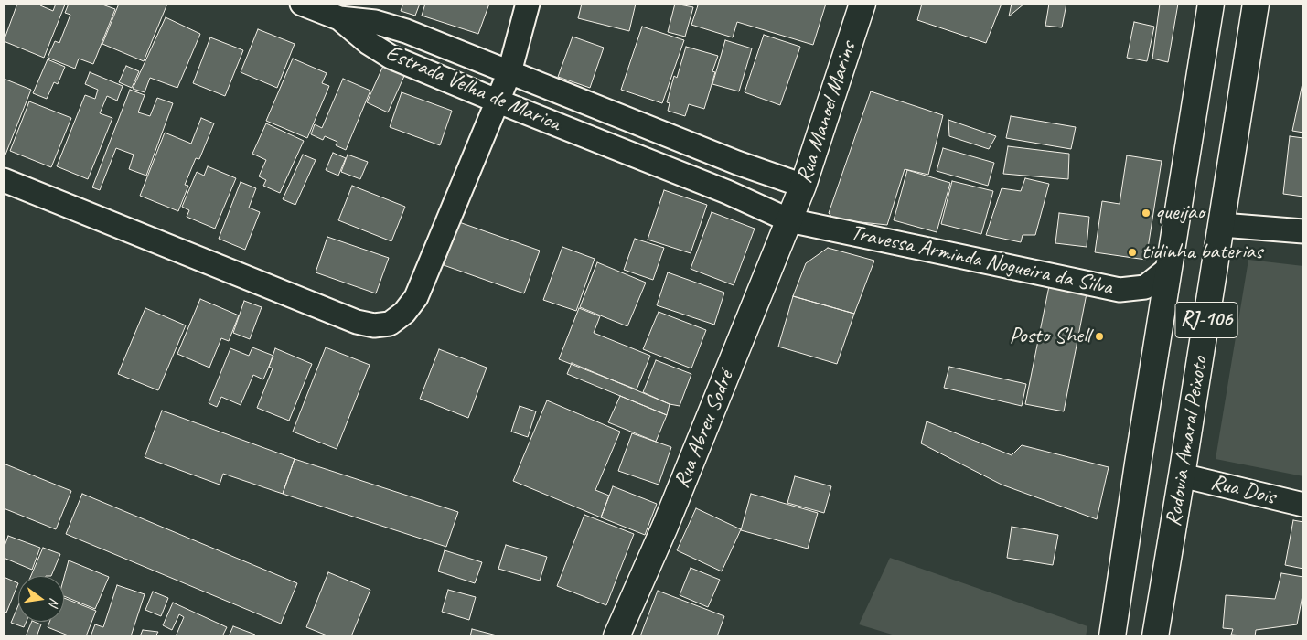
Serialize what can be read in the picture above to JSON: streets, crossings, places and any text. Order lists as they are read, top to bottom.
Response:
{
  "streets": {
    "main road": [
      "Rua Manoel Marins",
      "RJ-106",
      "Rua Abreu Sodré",
      "Rodovia Amaral Peixoto"
    ],
    "street": ["Estrada Velha de Marica", "Travessa Arminda Nogueira da Silva", "Rua Dois"]
  },
  "crossings": [
    ["Estrada Velha de Marica", "Rua Manoel Marins"],
    ["Estrada Velha de Marica", "Travessa Arminda Nogueira da Silva"],
    ["Estrada Velha de Marica", "Rua Abreu Sodré"],
    ["Rua Manoel Marins", "Travessa Arminda Nogueira da Silva"],
    ["Rua Manoel Marins", "Rua Abreu Sodré"],
    ["Travessa Arminda Nogueira da Silva", "Rua Abreu Sodré"],
    ["Travessa Arminda Nogueira da Silva", "Rodovia Amaral Peixoto"],
    ["Rodovia Amaral Peixoto", "Rua Dois"]
  ],
  "places": ["queijao", "tidinha baterias", "Posto Shell"],
  "north": "right"
}
